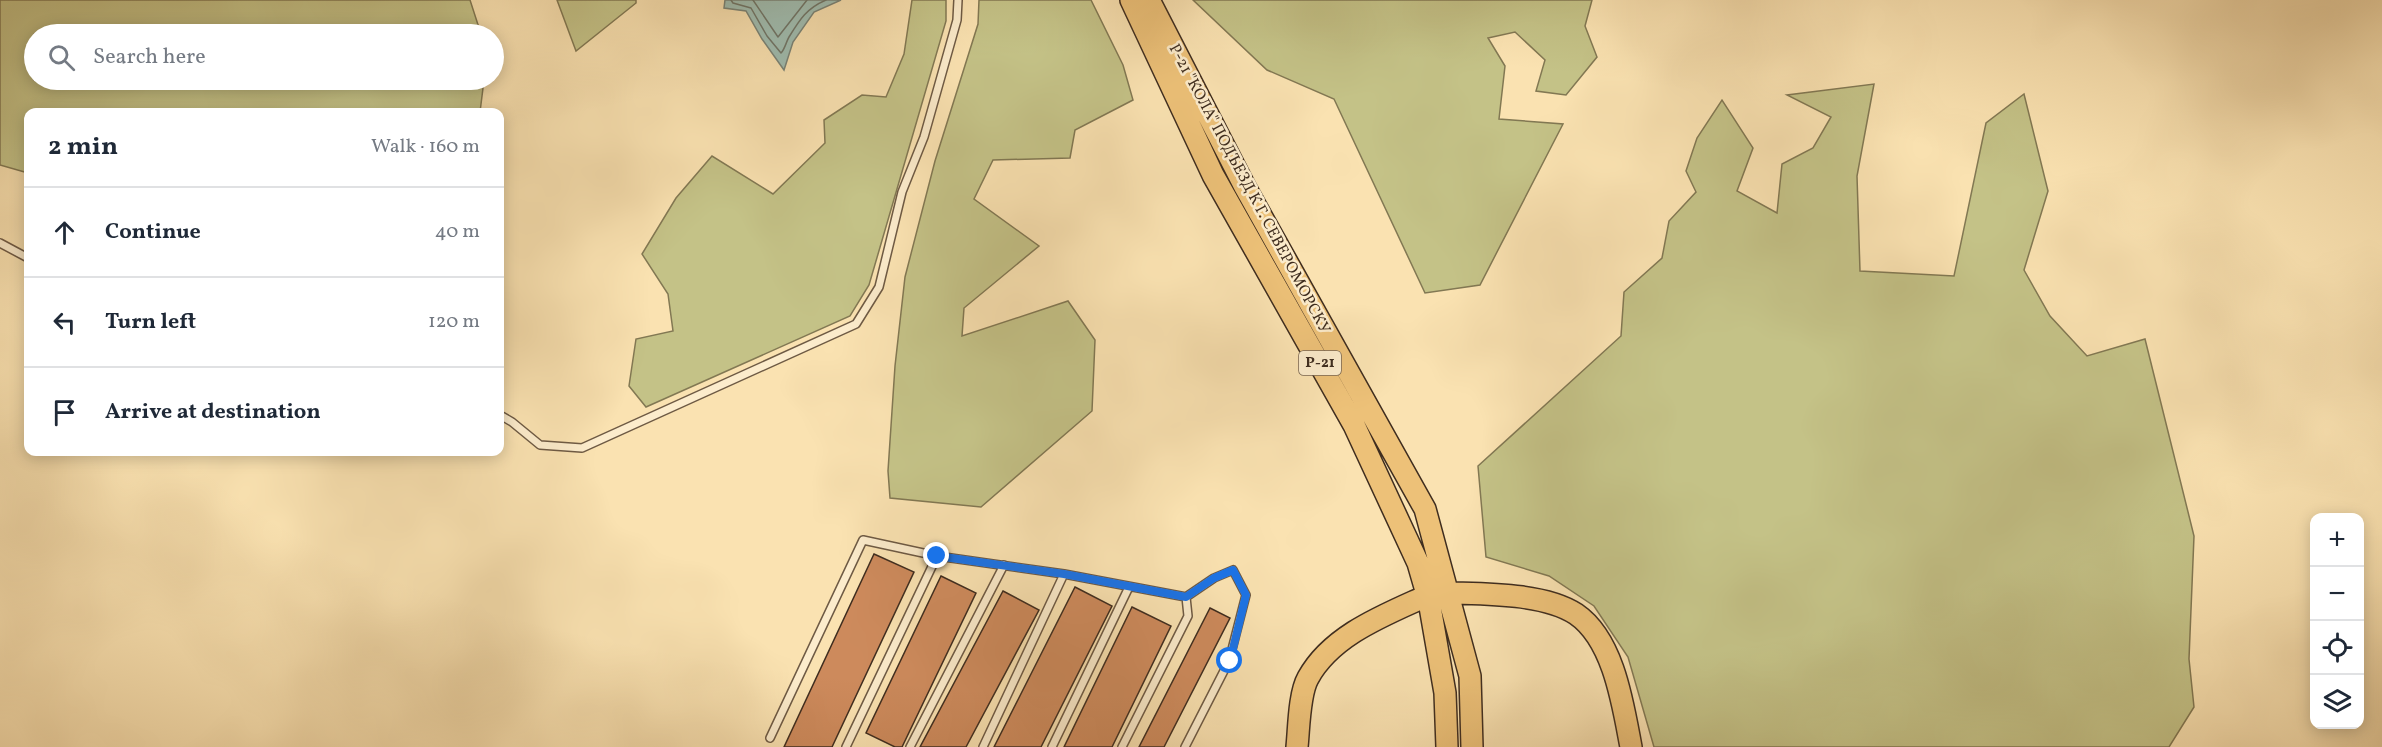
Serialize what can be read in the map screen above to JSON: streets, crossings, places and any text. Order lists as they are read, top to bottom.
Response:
{
  "streets": {
    "main road": ["Р-21 \"КОЛА\" ПОДЪЕЗД К Г. СЕВЕРОМОРСКУ", "Р-21"]
  },
  "page": {
    "search": "Search here",
    "heading": ["2 min", "Walk · 160 m"],
    "list": [
      ["Continue", "40 m"],
      ["Turn left", "120 m"],
      "Arrive at destination"
    ],
    "map_buttons": ["+", "−"]
  }
}
